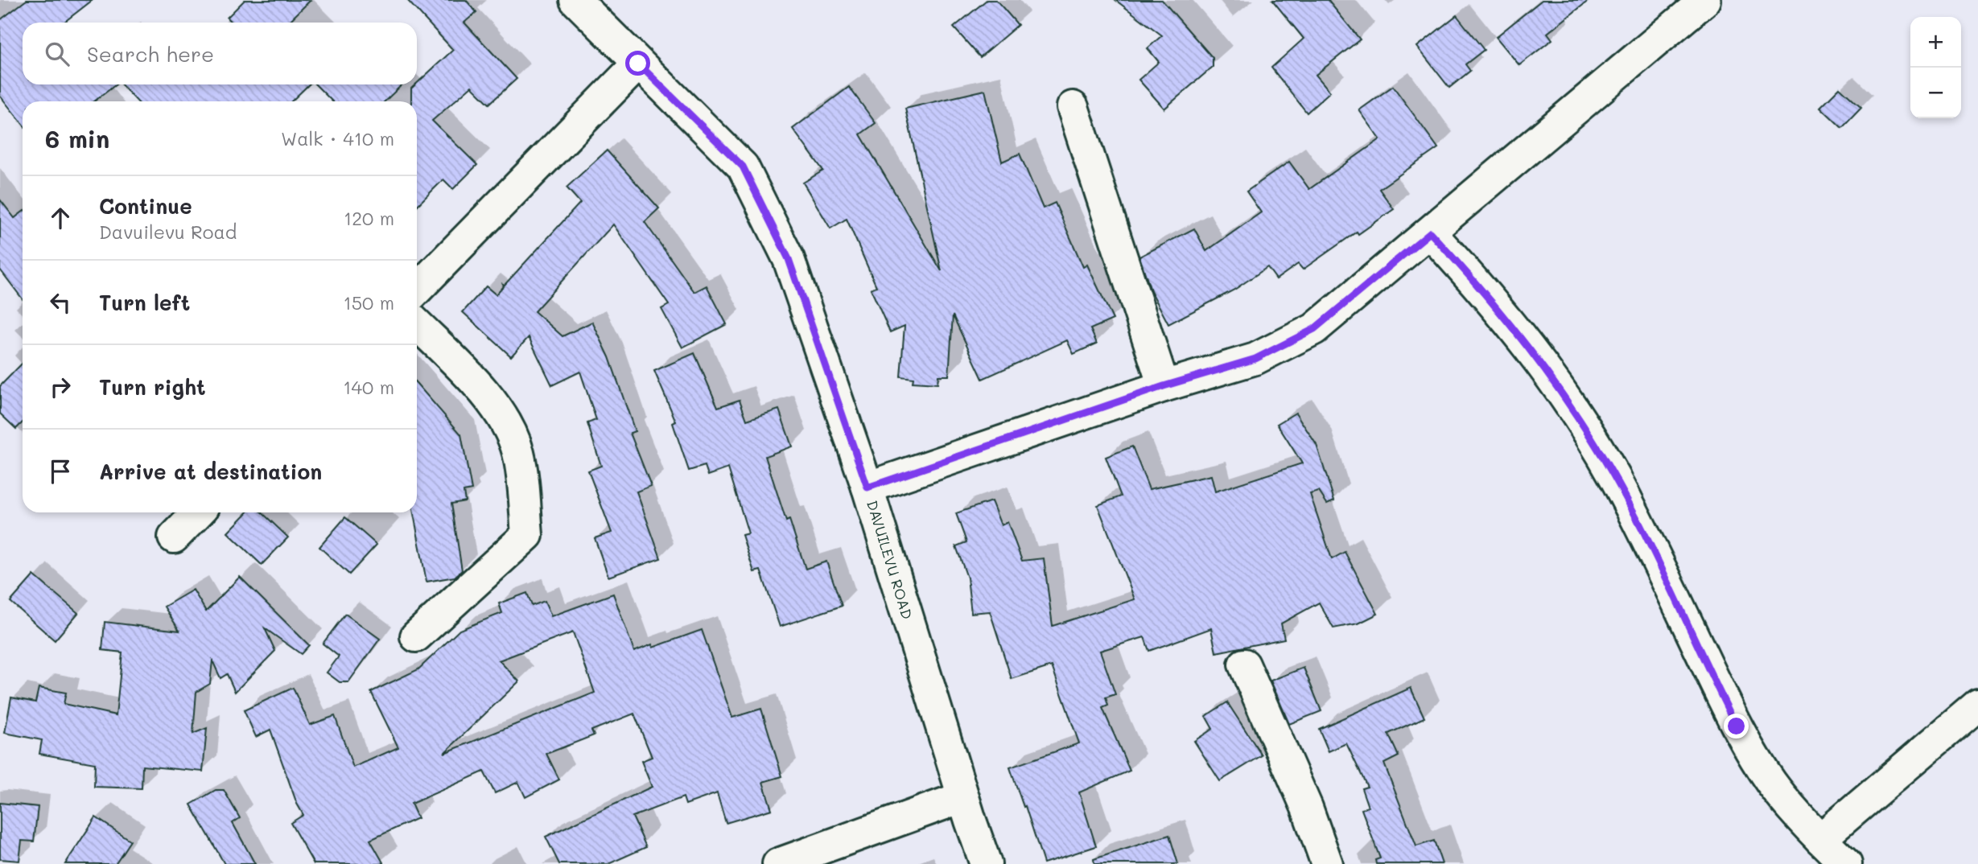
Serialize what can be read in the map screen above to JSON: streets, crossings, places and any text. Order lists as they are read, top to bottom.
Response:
{
  "streets": {
    "street": ["DAVUILEVU ROAD"]
  },
  "page": {
    "map_buttons": ["+", "−"],
    "search": "Search here",
    "heading": ["6 min", "Walk · 410 m"],
    "list": [
      ["Continue", "Davuilevu Road", "120 m"],
      ["Turn left", "150 m"],
      ["Turn right", "140 m"],
      "Arrive at destination"
    ]
  }
}
